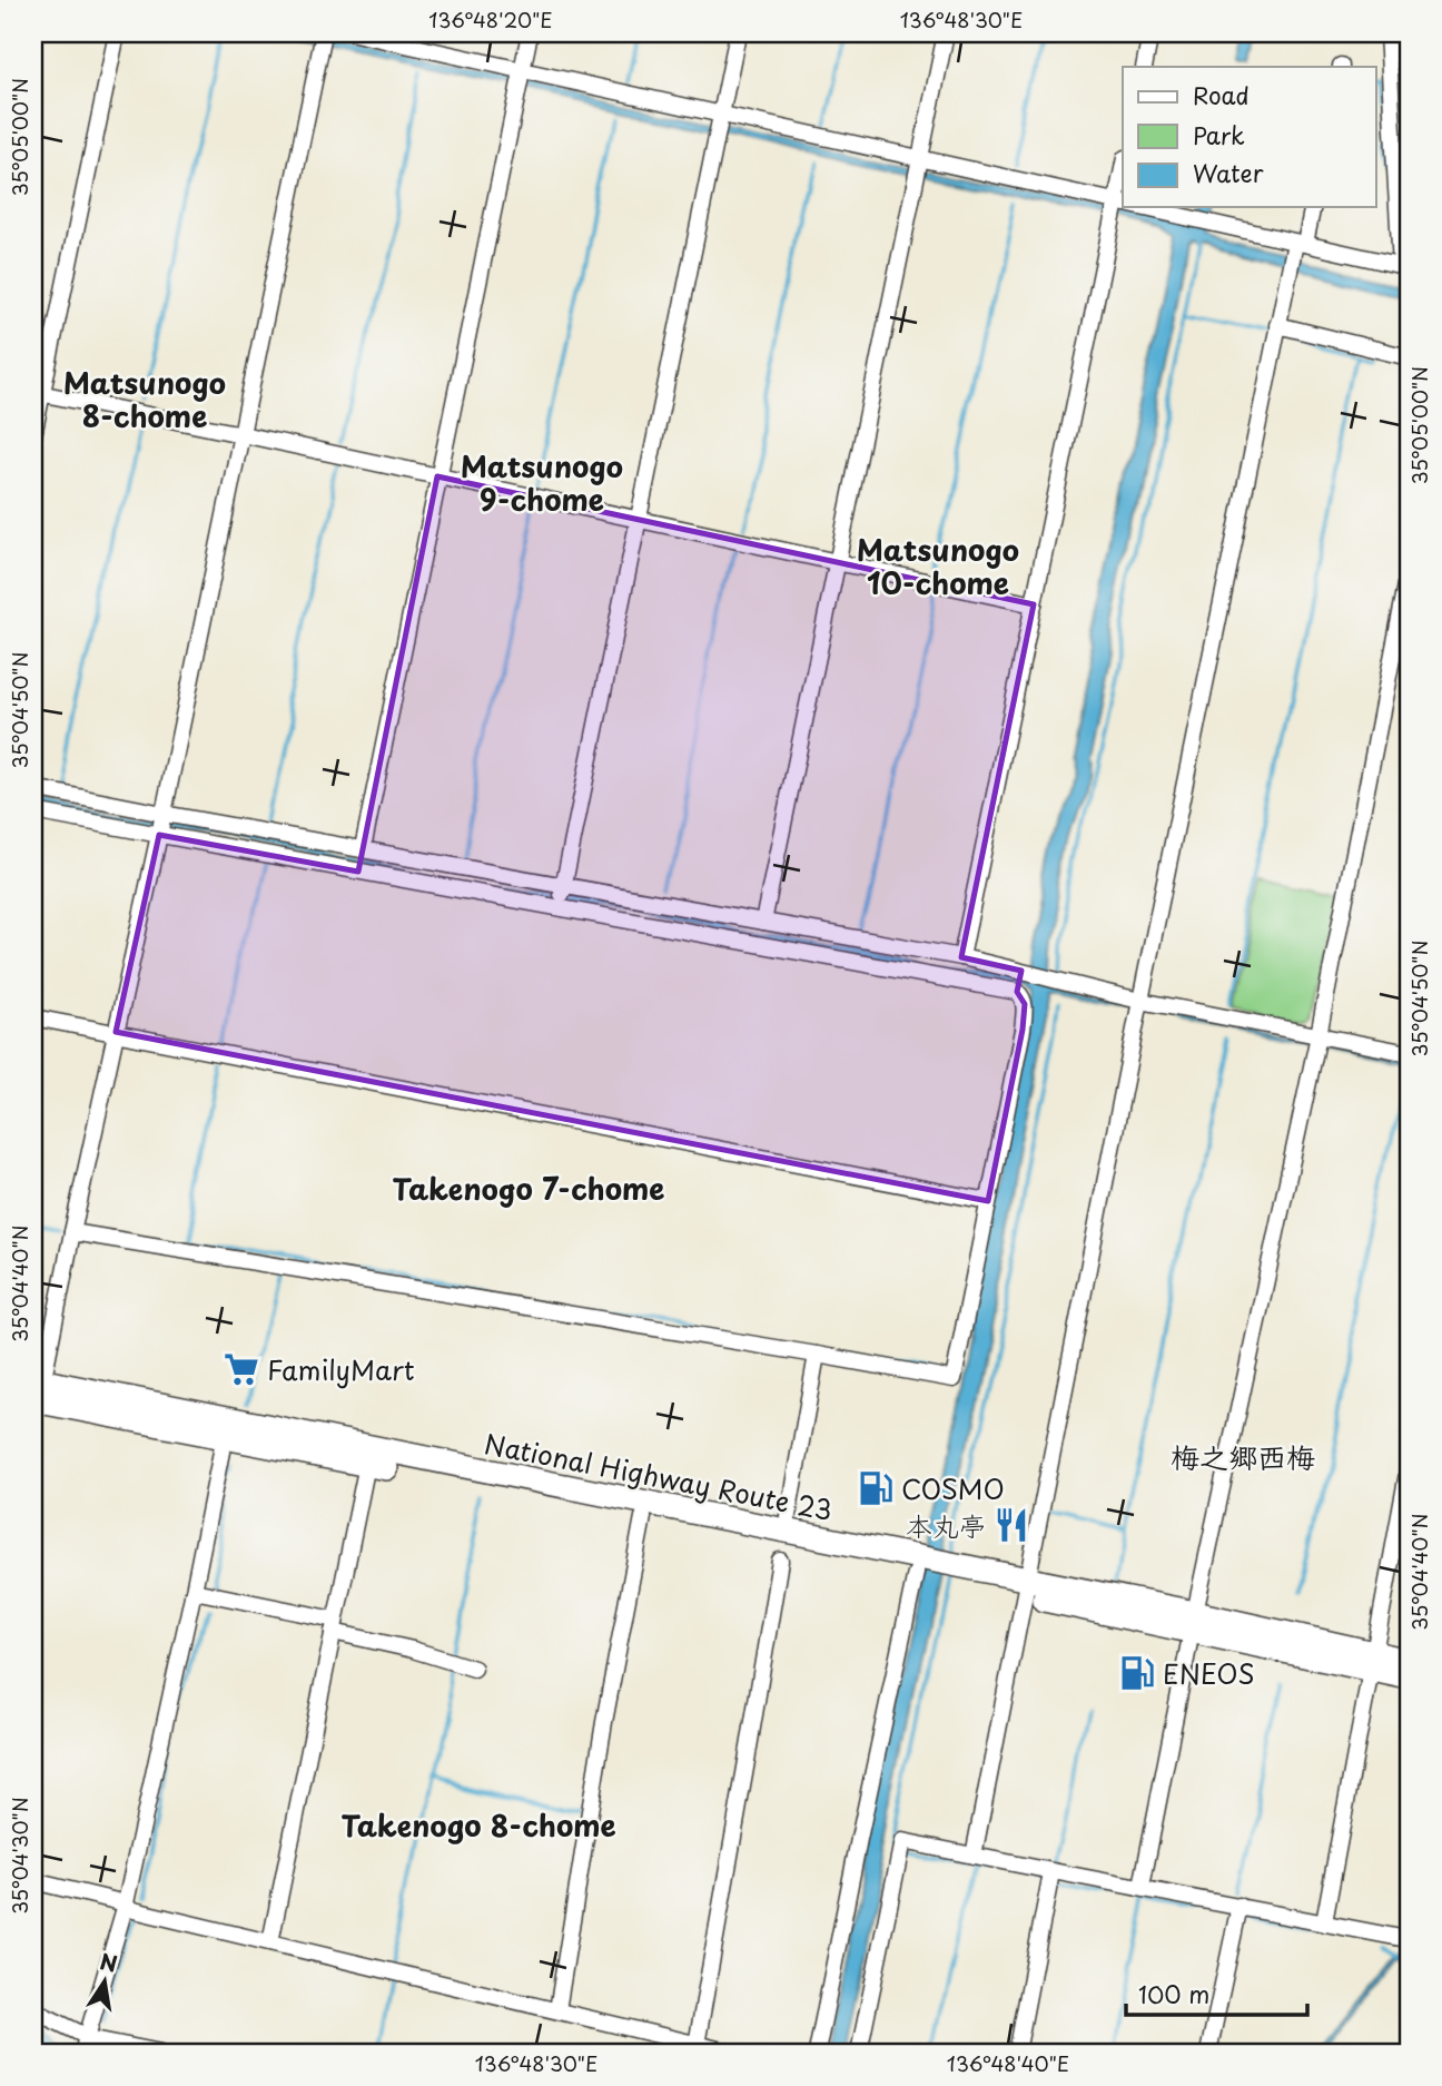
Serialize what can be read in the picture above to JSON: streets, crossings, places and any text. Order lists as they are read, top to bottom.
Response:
{
  "streets": {
    "highway": ["National Highway Route 23"]
  },
  "districts": [
    "Matsunogo 8-chome",
    "Matsunogo 9-chome",
    "Matsunogo 10-chome",
    "Takenogo 7-chome",
    "梅之郷西梅",
    "Takenogo 8-chome"
  ],
  "places": {
    "supermarket": ["FamilyMart"],
    "fuel station": ["COSMO", "ENEOS"],
    "restaurant": ["本丸亭"]
  },
  "legend": ["Road", "Park", "Water"],
  "scale_bar": "100 m",
  "north": "top",
  "coordinates": [
    "136°48'20\"E",
    "136°48'30\"E",
    "35°05'00\"N",
    "35°04'50\"N",
    "35°04'40\"N",
    "35°04'30\"N",
    "136°48'40\"E"
  ]
}
